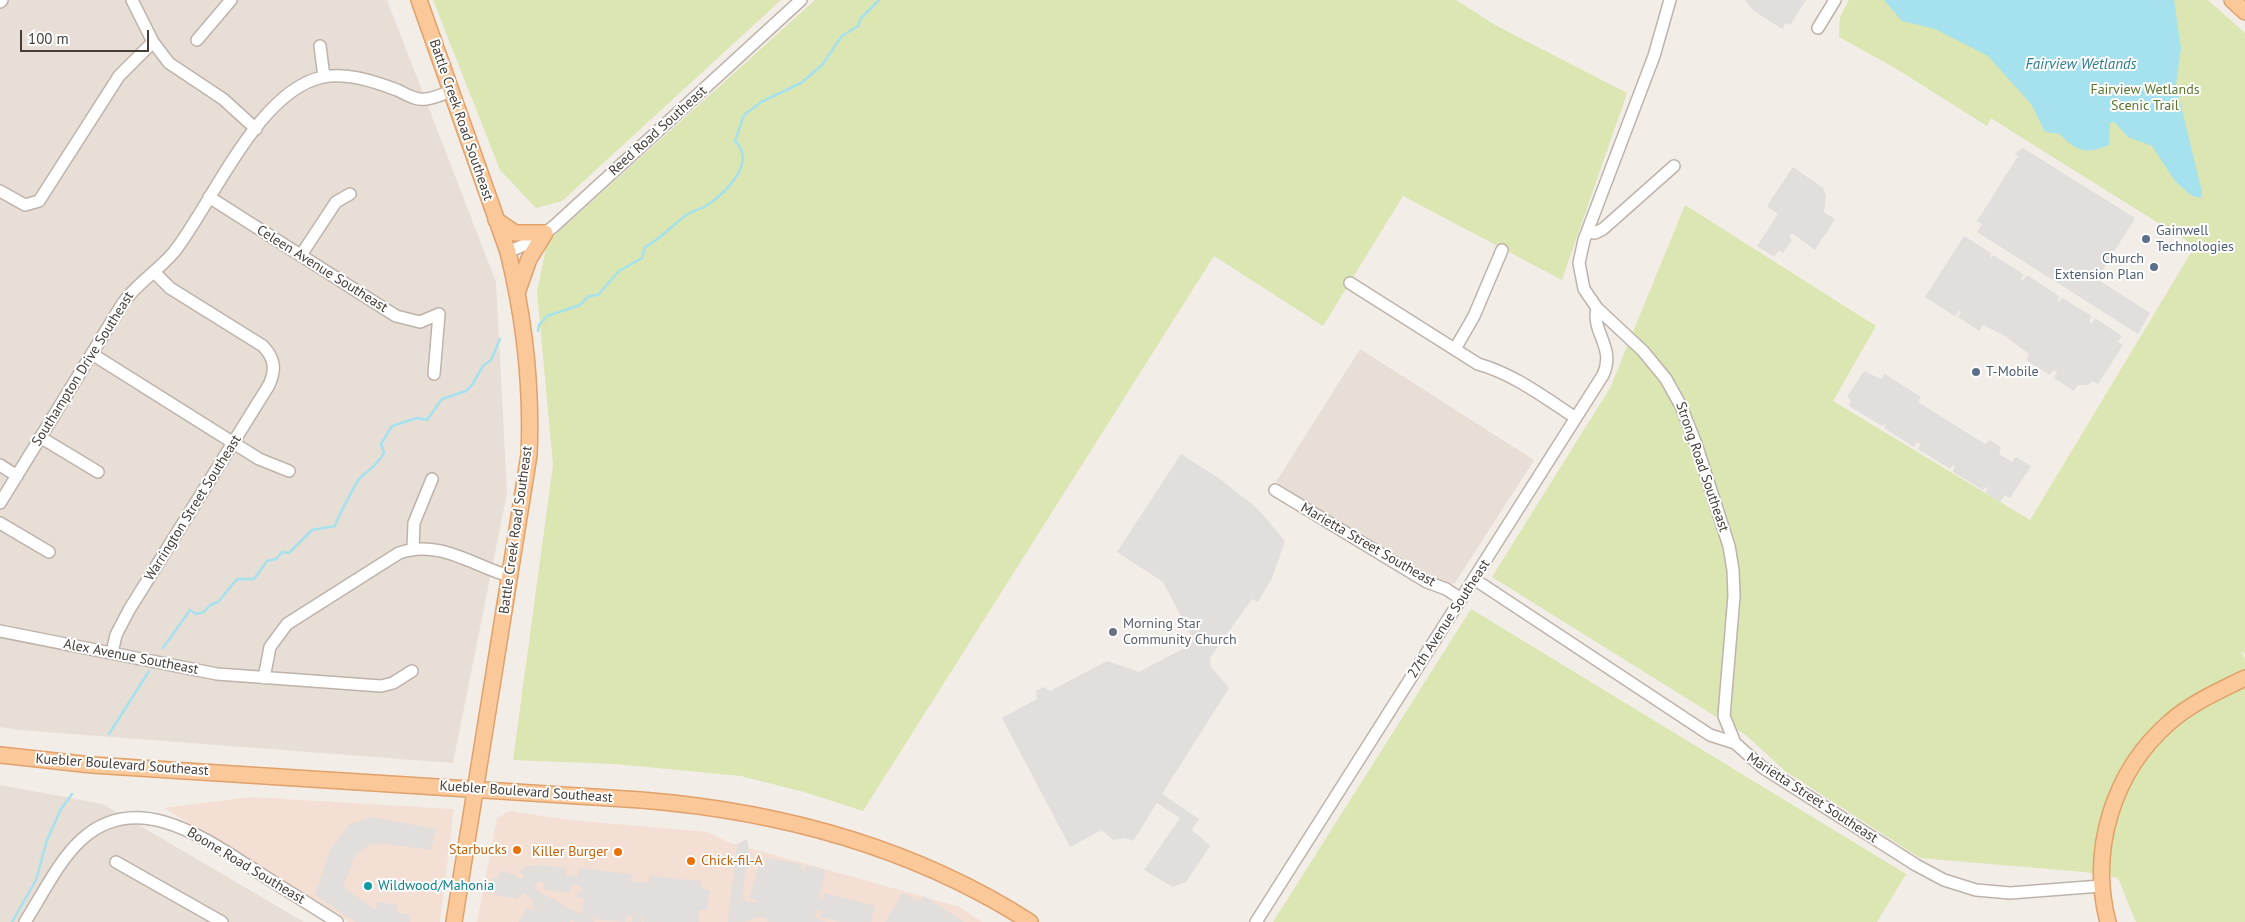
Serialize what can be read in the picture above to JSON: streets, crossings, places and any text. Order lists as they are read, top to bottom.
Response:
{
  "streets": {
    "main road": ["Battle Creek Road Southeast", "Kuebler Boulevard Southeast"],
    "street": [
      "Reed Road Southeast",
      "Celeen Avenue Southeast",
      "Southampton Drive Southeast",
      "Strong Road Southeast",
      "Warrington Street Southeast",
      "Marietta Street Southeast",
      "27th Avenue Southeast",
      "Alex Avenue Southeast",
      "Boone Road Southeast"
    ]
  },
  "crossings": [
    ["Battle Creek Road Southeast", "Reed Road Southeast"],
    ["Battle Creek Road Southeast", "Southampton Drive Southeast"],
    ["Battle Creek Road Southeast", "Kuebler Boulevard Southeast"],
    ["Celeen Avenue Southeast", "Southampton Drive Southeast"],
    ["Southampton Drive Southeast", "Warrington Street Southeast"],
    ["Strong Road Southeast", "Marietta Street Southeast"],
    ["Strong Road Southeast", "27th Avenue Southeast"],
    ["Warrington Street Southeast", "Alex Avenue Southeast"],
    ["Marietta Street Southeast", "27th Avenue Southeast"]
  ],
  "water": ["Fairview Wetlands"],
  "parks": ["Fairview Wetlands Scenic Trail"],
  "places": [
    "Gainwell Technologies",
    "Church Extension Plan",
    "T-Mobile",
    "Morning Star Community Church",
    "Starbucks",
    "Killer Burger",
    "Chick-fil-A",
    "Wildwood/Mahonia"
  ],
  "scale_bar": "100 m"
}
